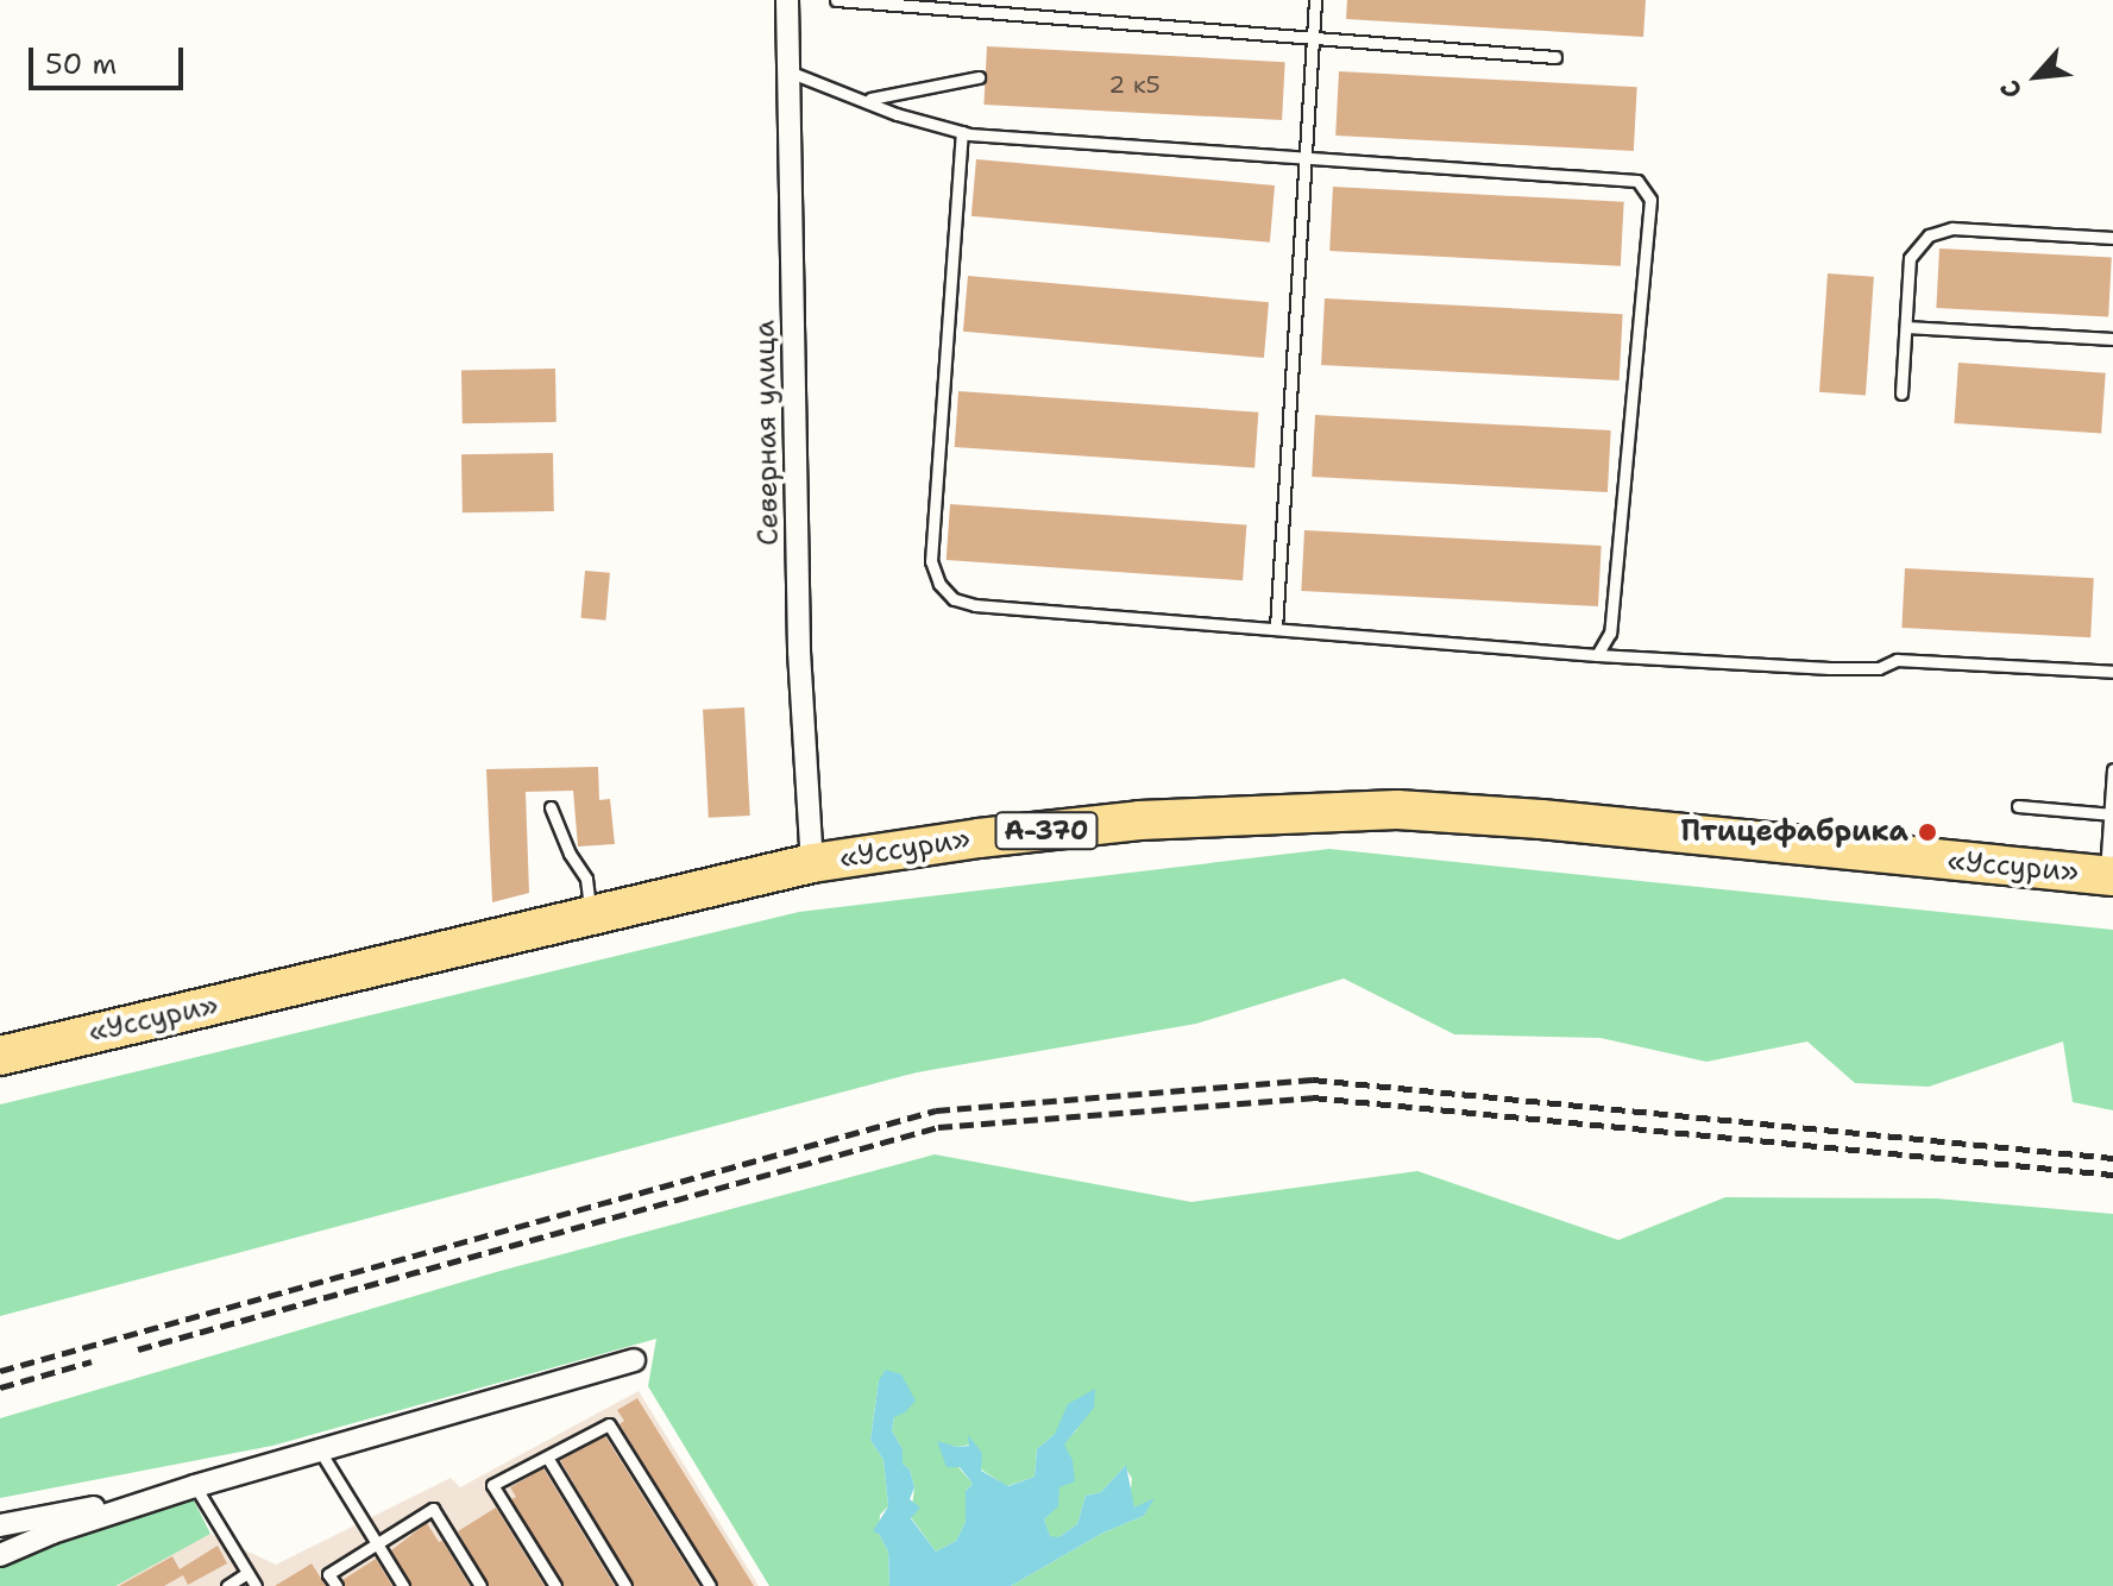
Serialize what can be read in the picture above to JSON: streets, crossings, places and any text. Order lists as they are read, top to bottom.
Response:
{
  "streets": {
    "highway": ["А-370", "«Уссури»"],
    "street": ["Северная улица"]
  },
  "crossings": [
    ["Северная улица", "«Уссури»"]
  ],
  "places": ["Птицефабрика"],
  "house_numbers": ["2 к5"],
  "scale_bar": "50 m",
  "north": "bottom left"
}
